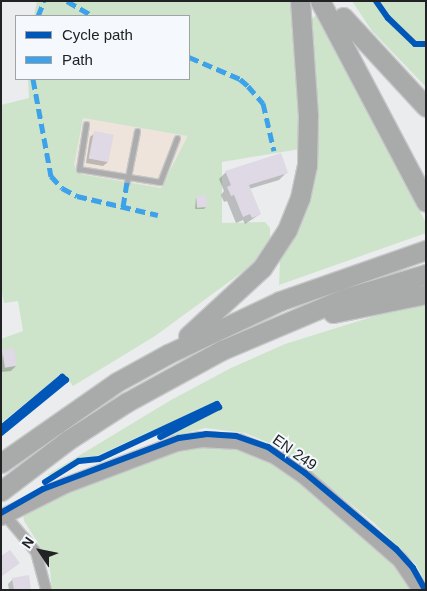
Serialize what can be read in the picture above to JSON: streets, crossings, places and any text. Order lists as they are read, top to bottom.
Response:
{
  "streets": {
    "street": ["EN 249"],
    "cycle path": ["EN 249"]
  },
  "legend": ["Cycle path", "Path"],
  "north": "top left"
}
